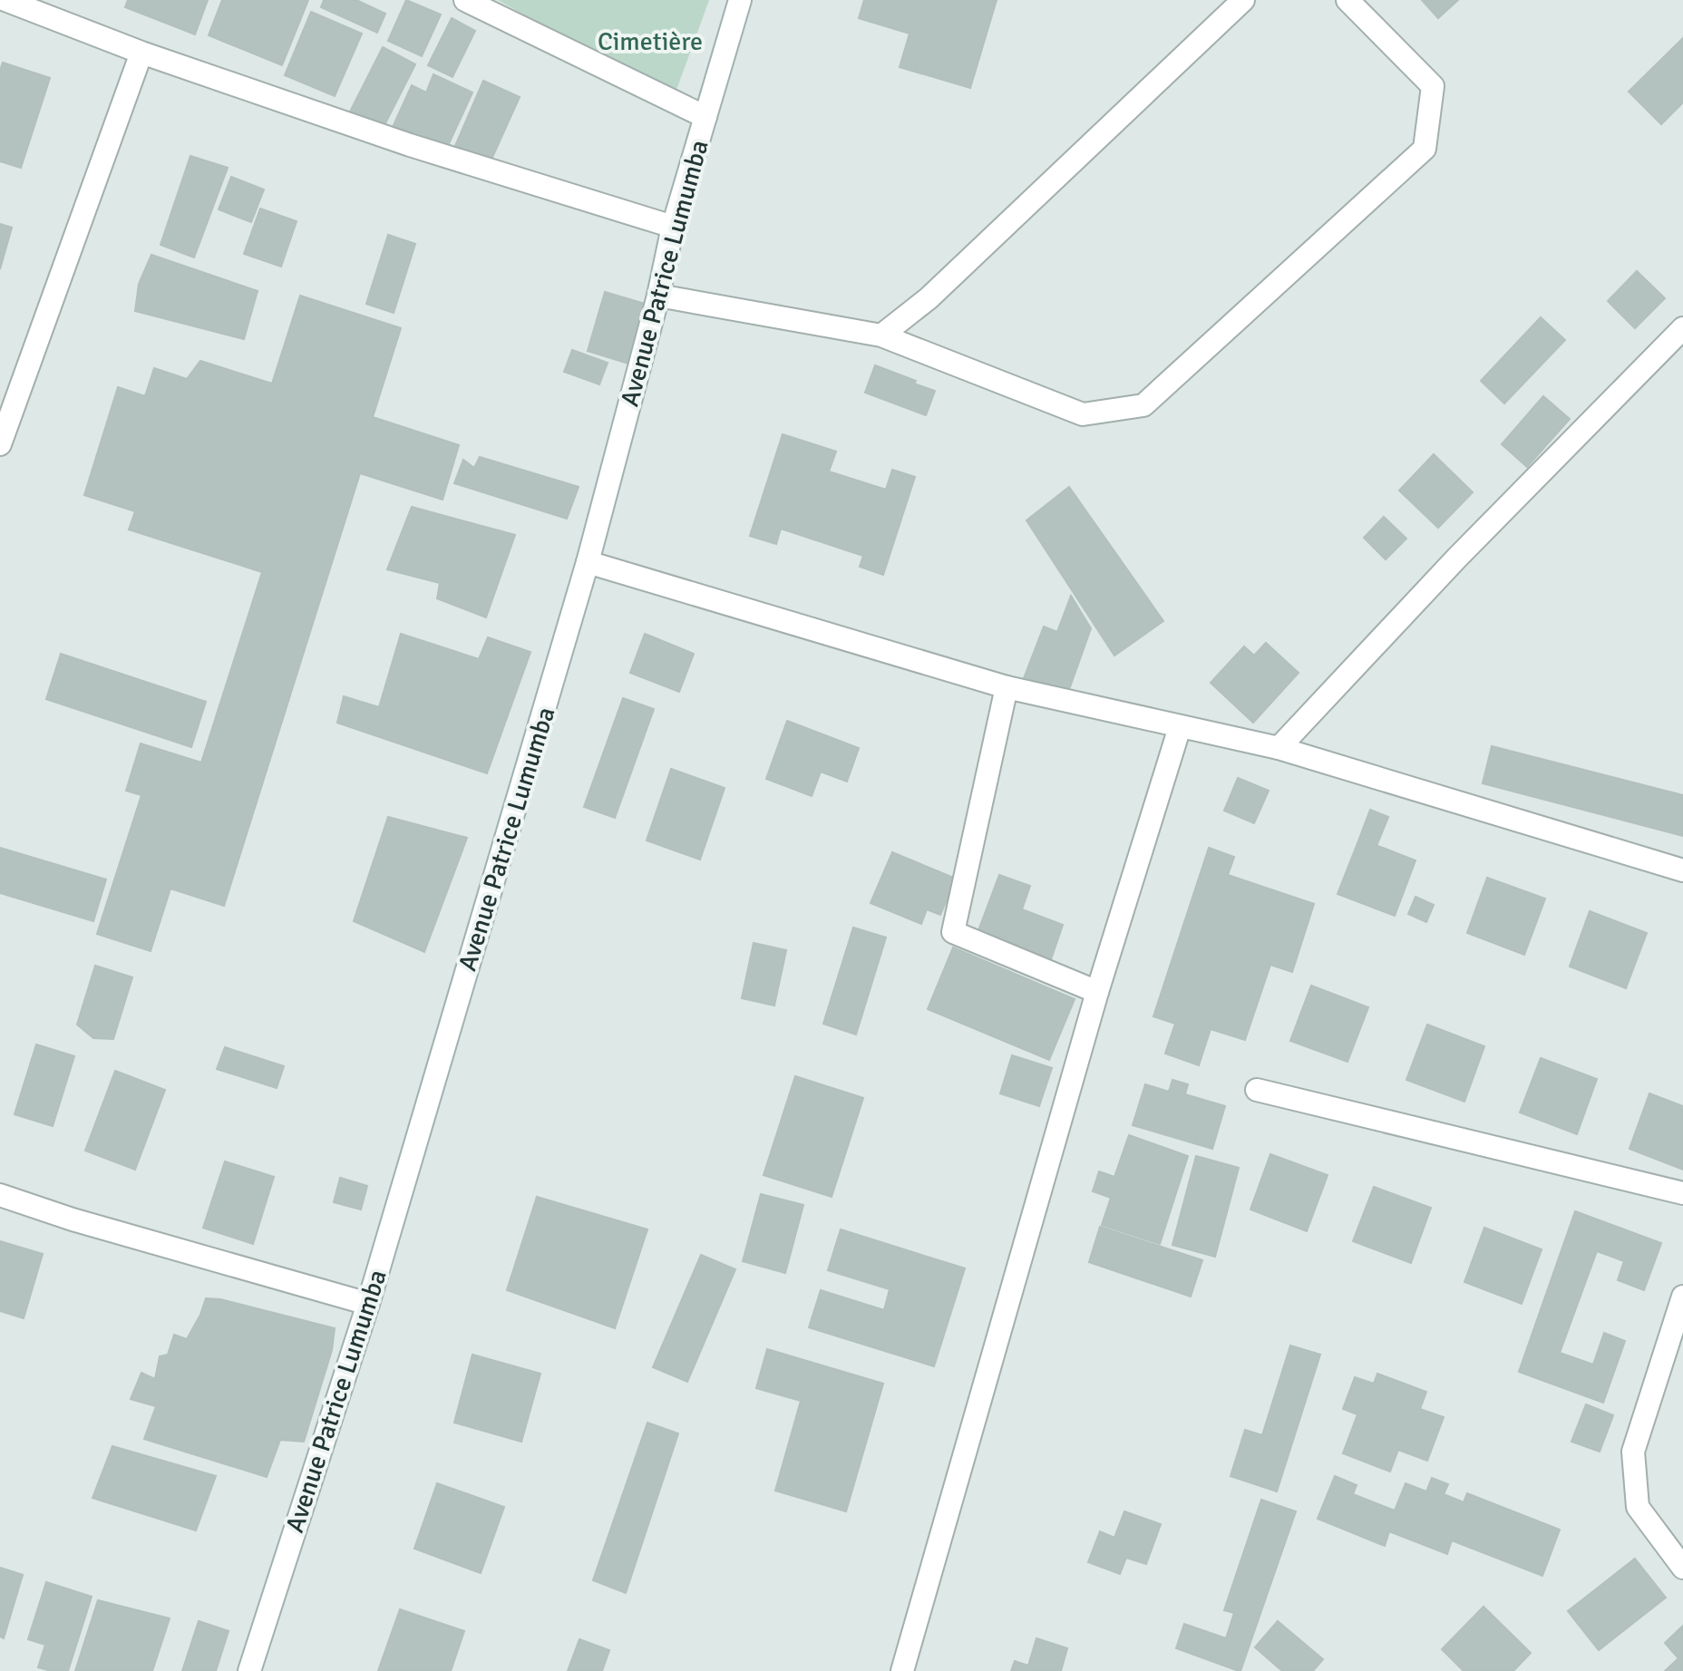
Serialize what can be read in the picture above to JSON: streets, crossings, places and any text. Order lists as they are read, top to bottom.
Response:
{
  "streets": {
    "street": ["Avenue Patrice Lumumba"]
  },
  "parks": ["Cimetière"]
}
